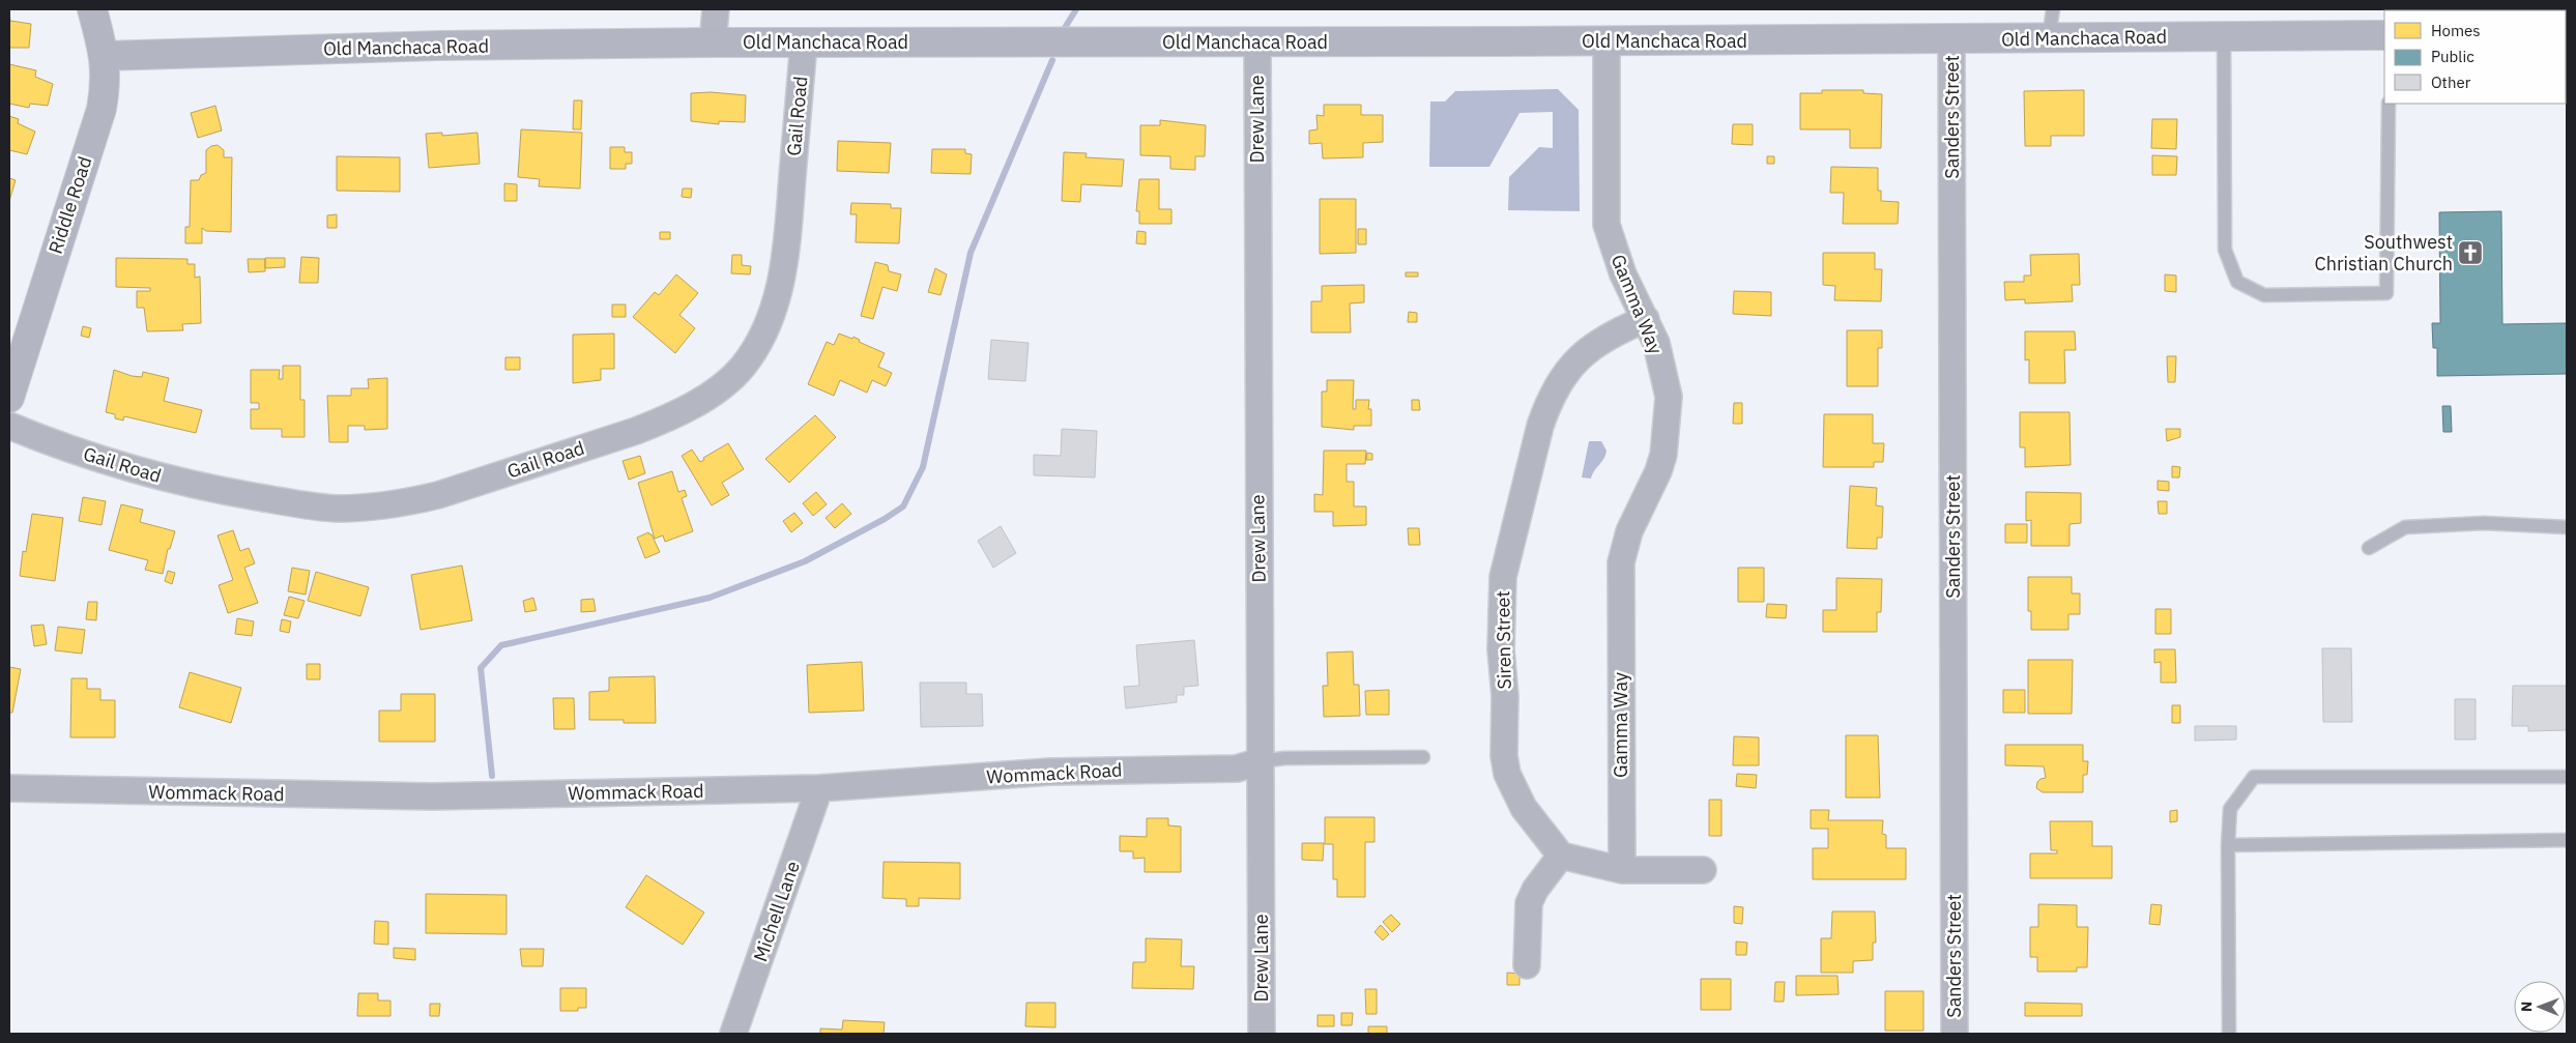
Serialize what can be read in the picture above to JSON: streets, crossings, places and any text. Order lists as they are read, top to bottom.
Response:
{
  "streets": {
    "street": [
      "Old Manchaca Road",
      "Gail Road",
      "Sanders Street",
      "Drew Lane",
      "Riddle Road",
      "Gamma Way",
      "Siren Street",
      "Wommack Road",
      "Michell Lane"
    ]
  },
  "crossings": [
    ["Old Manchaca Road", "Gail Road"],
    ["Old Manchaca Road", "Sanders Street"],
    ["Old Manchaca Road", "Drew Lane"],
    ["Old Manchaca Road", "Riddle Road"],
    ["Old Manchaca Road", "Gamma Way"],
    ["Drew Lane", "Wommack Road"],
    ["Gamma Way", "Siren Street"],
    ["Wommack Road", "Michell Lane"]
  ],
  "places": {
    "church": ["Southwest Christian Church"]
  },
  "legend": ["Homes", "Public", "Other"],
  "north": "left"
}
